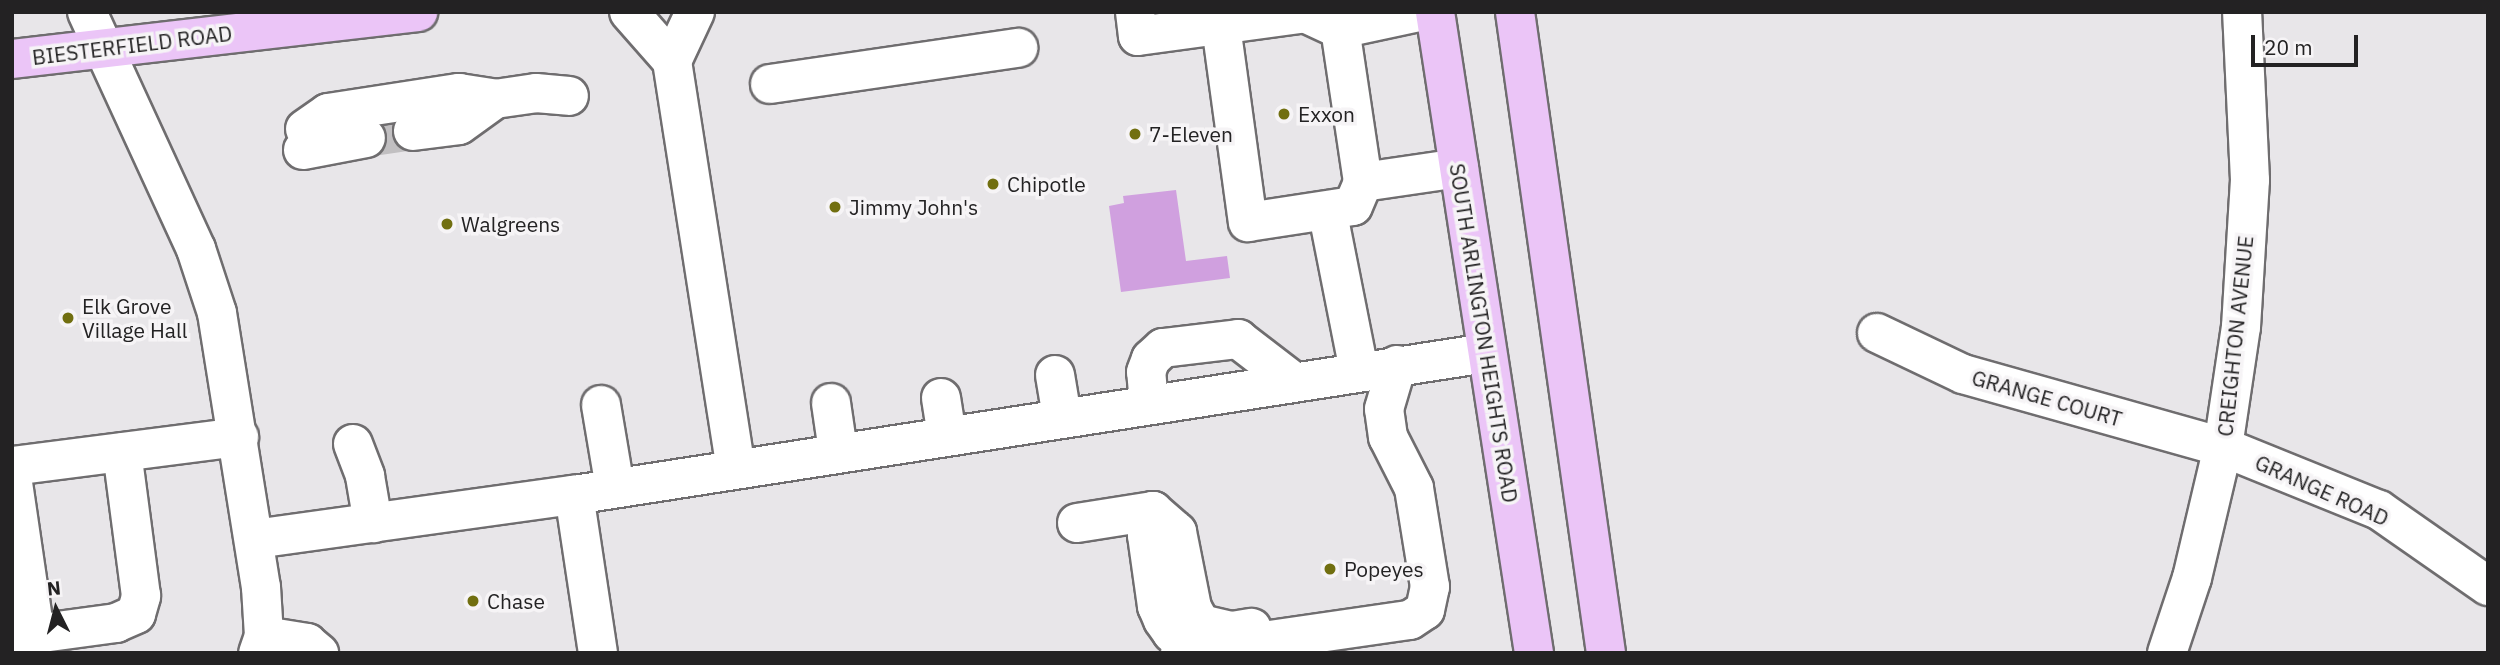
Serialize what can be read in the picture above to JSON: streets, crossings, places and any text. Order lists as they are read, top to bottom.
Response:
{
  "streets": {
    "main road": ["BIESTERFIELD ROAD", "SOUTH ARLINGTON HEIGHTS ROAD"],
    "street": ["CREIGHTON AVENUE", "GRANGE COURT", "GRANGE ROAD"]
  },
  "crossings": [
    ["CREIGHTON AVENUE", "GRANGE COURT"],
    ["CREIGHTON AVENUE", "GRANGE ROAD"],
    ["GRANGE COURT", "GRANGE ROAD"]
  ],
  "places": [
    "Exxon",
    "7-Eleven",
    "Chipotle",
    "Jimmy John's",
    "Walgreens",
    "Elk Grove Village Hall",
    "Popeyes",
    "Chase"
  ],
  "scale_bar": "20 m",
  "north": "top"
}
